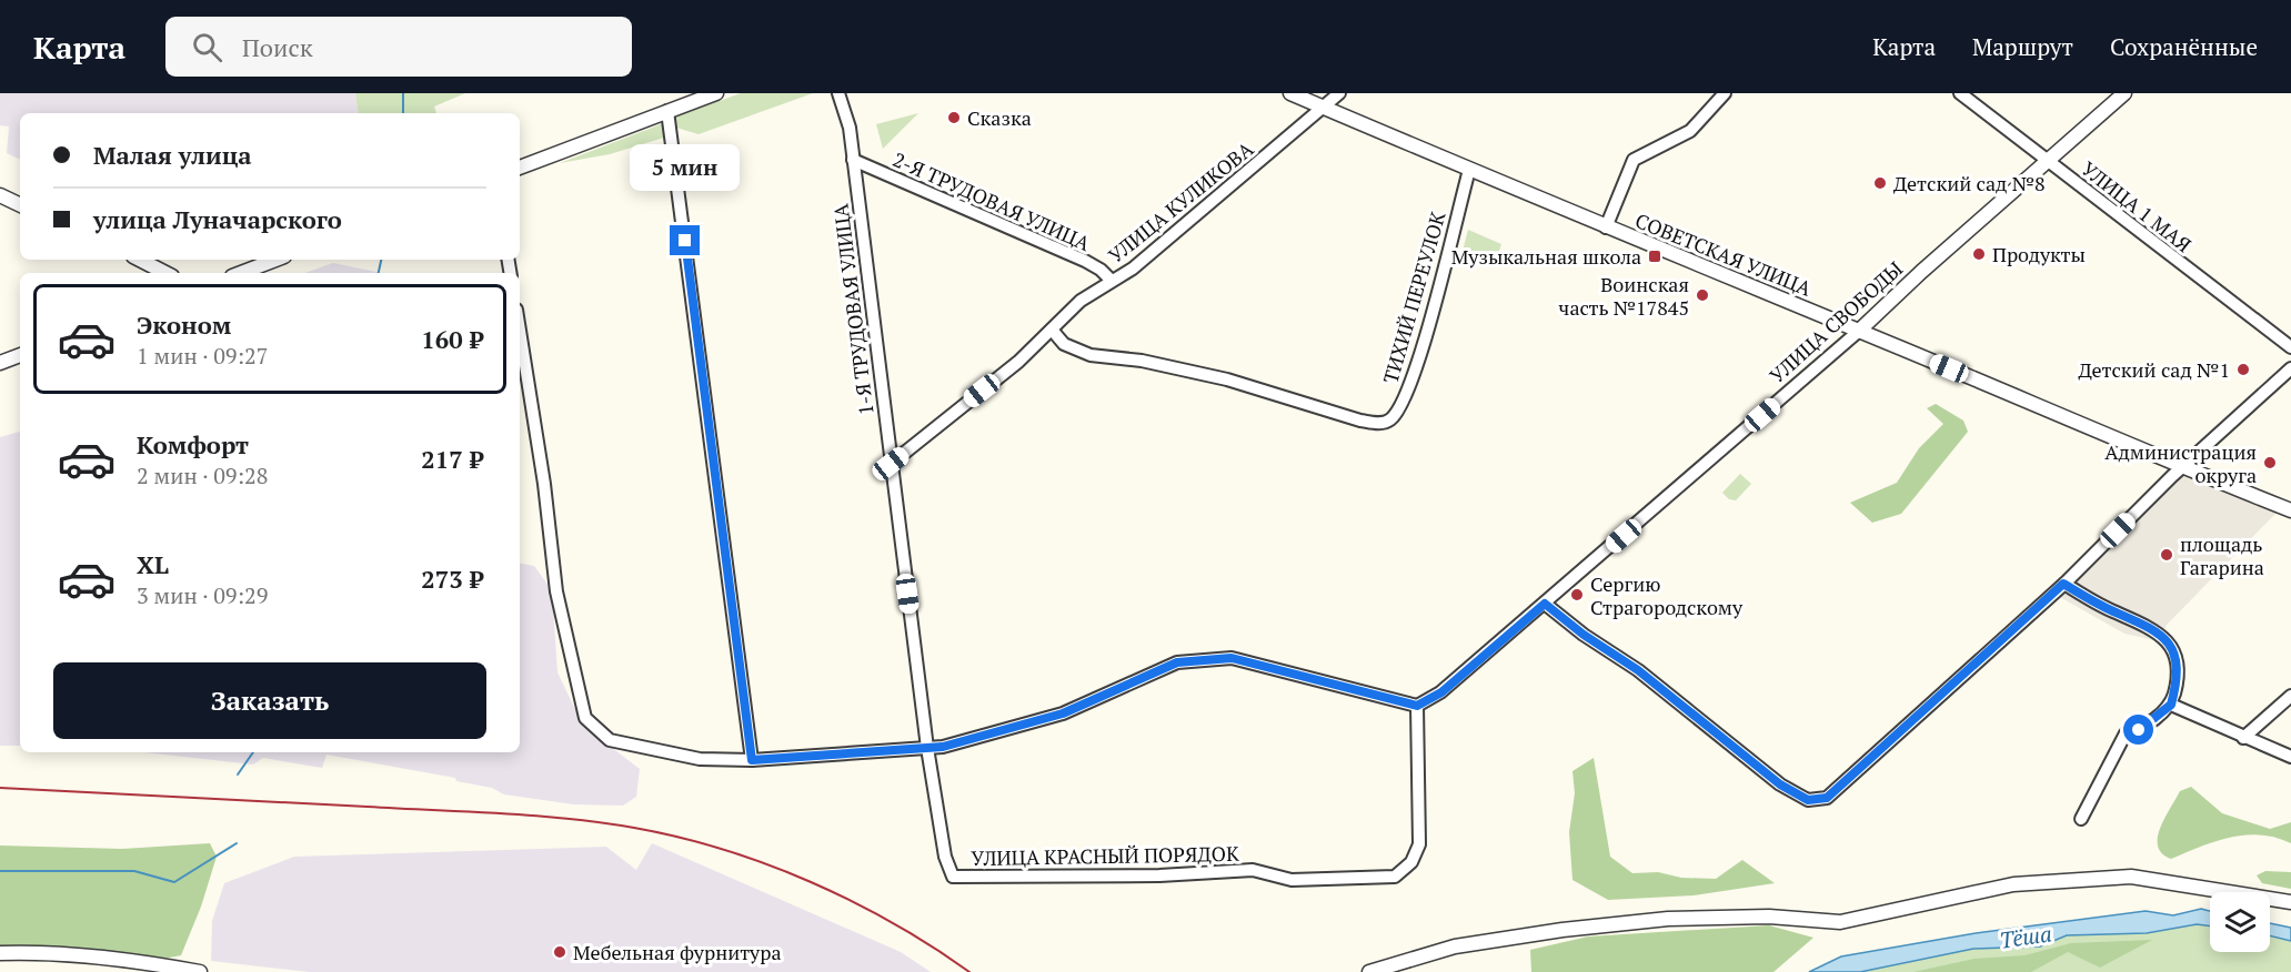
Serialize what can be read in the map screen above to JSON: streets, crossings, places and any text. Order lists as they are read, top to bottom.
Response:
{
  "streets": {
    "street": [
      "2-Я ТРУДОВАЯ УЛИЦА",
      "УЛИЦА КУЛИКОВА",
      "УЛИЦА 1 МАЯ",
      "СОВЕТСКАЯ УЛИЦА",
      "ТИХИЙ ПЕРЕУЛОК",
      "1-Я ТРУДОВАЯ УЛИЦА",
      "УЛИЦА СВОБОДЫ",
      "УЛИЦА КРАСНЫЙ ПОРЯДОК"
    ]
  },
  "crossings": [
    ["2-Я ТРУДОВАЯ УЛИЦА", "УЛИЦА КУЛИКОВА"],
    ["2-Я ТРУДОВАЯ УЛИЦА", "1-Я ТРУДОВАЯ УЛИЦА"],
    ["УЛИЦА КУЛИКОВА", "СОВЕТСКАЯ УЛИЦА"],
    ["УЛИЦА КУЛИКОВА", "ТИХИЙ ПЕРЕУЛОК"],
    ["УЛИЦА КУЛИКОВА", "1-Я ТРУДОВАЯ УЛИЦА"],
    ["УЛИЦА 1 МАЯ", "УЛИЦА СВОБОДЫ"],
    ["СОВЕТСКАЯ УЛИЦА", "ТИХИЙ ПЕРЕУЛОК"],
    ["СОВЕТСКАЯ УЛИЦА", "УЛИЦА СВОБОДЫ"],
    ["1-Я ТРУДОВАЯ УЛИЦА", "УЛИЦА КРАСНЫЙ ПОРЯДОК"],
    ["УЛИЦА СВОБОДЫ", "УЛИЦА КРАСНЫЙ ПОРЯДОК"]
  ],
  "water": ["Тёша"],
  "places": {
    "other": [
      "Сказка",
      "Детский сад №8",
      "Продукты",
      "Воинская часть №17845",
      "Детский сад №1",
      "Администрация округа",
      "площадь Гагарина",
      "Сергию Страгородскому",
      "Мебельная фурнитура"
    ],
    "transit": ["Музыкальная школа"]
  },
  "page": {
    "header": "Карта",
    "search": "Поиск",
    "nav": ["Карта", "Маршрут", "Сохранённые"],
    "banner": ["Малая улица", "улица Луначарского"],
    "bubble": "5 мин",
    "list": [
      {
        "name": "Эконом",
        "note": "1 мин · 09:27",
        "value": "160 ₽"
      },
      {
        "name": "Комфорт",
        "note": "2 мин · 09:28",
        "value": "217 ₽"
      },
      {
        "name": "XL",
        "note": "3 мин · 09:29",
        "value": "273 ₽"
      }
    ],
    "buttons": "Заказать"
  }
}
